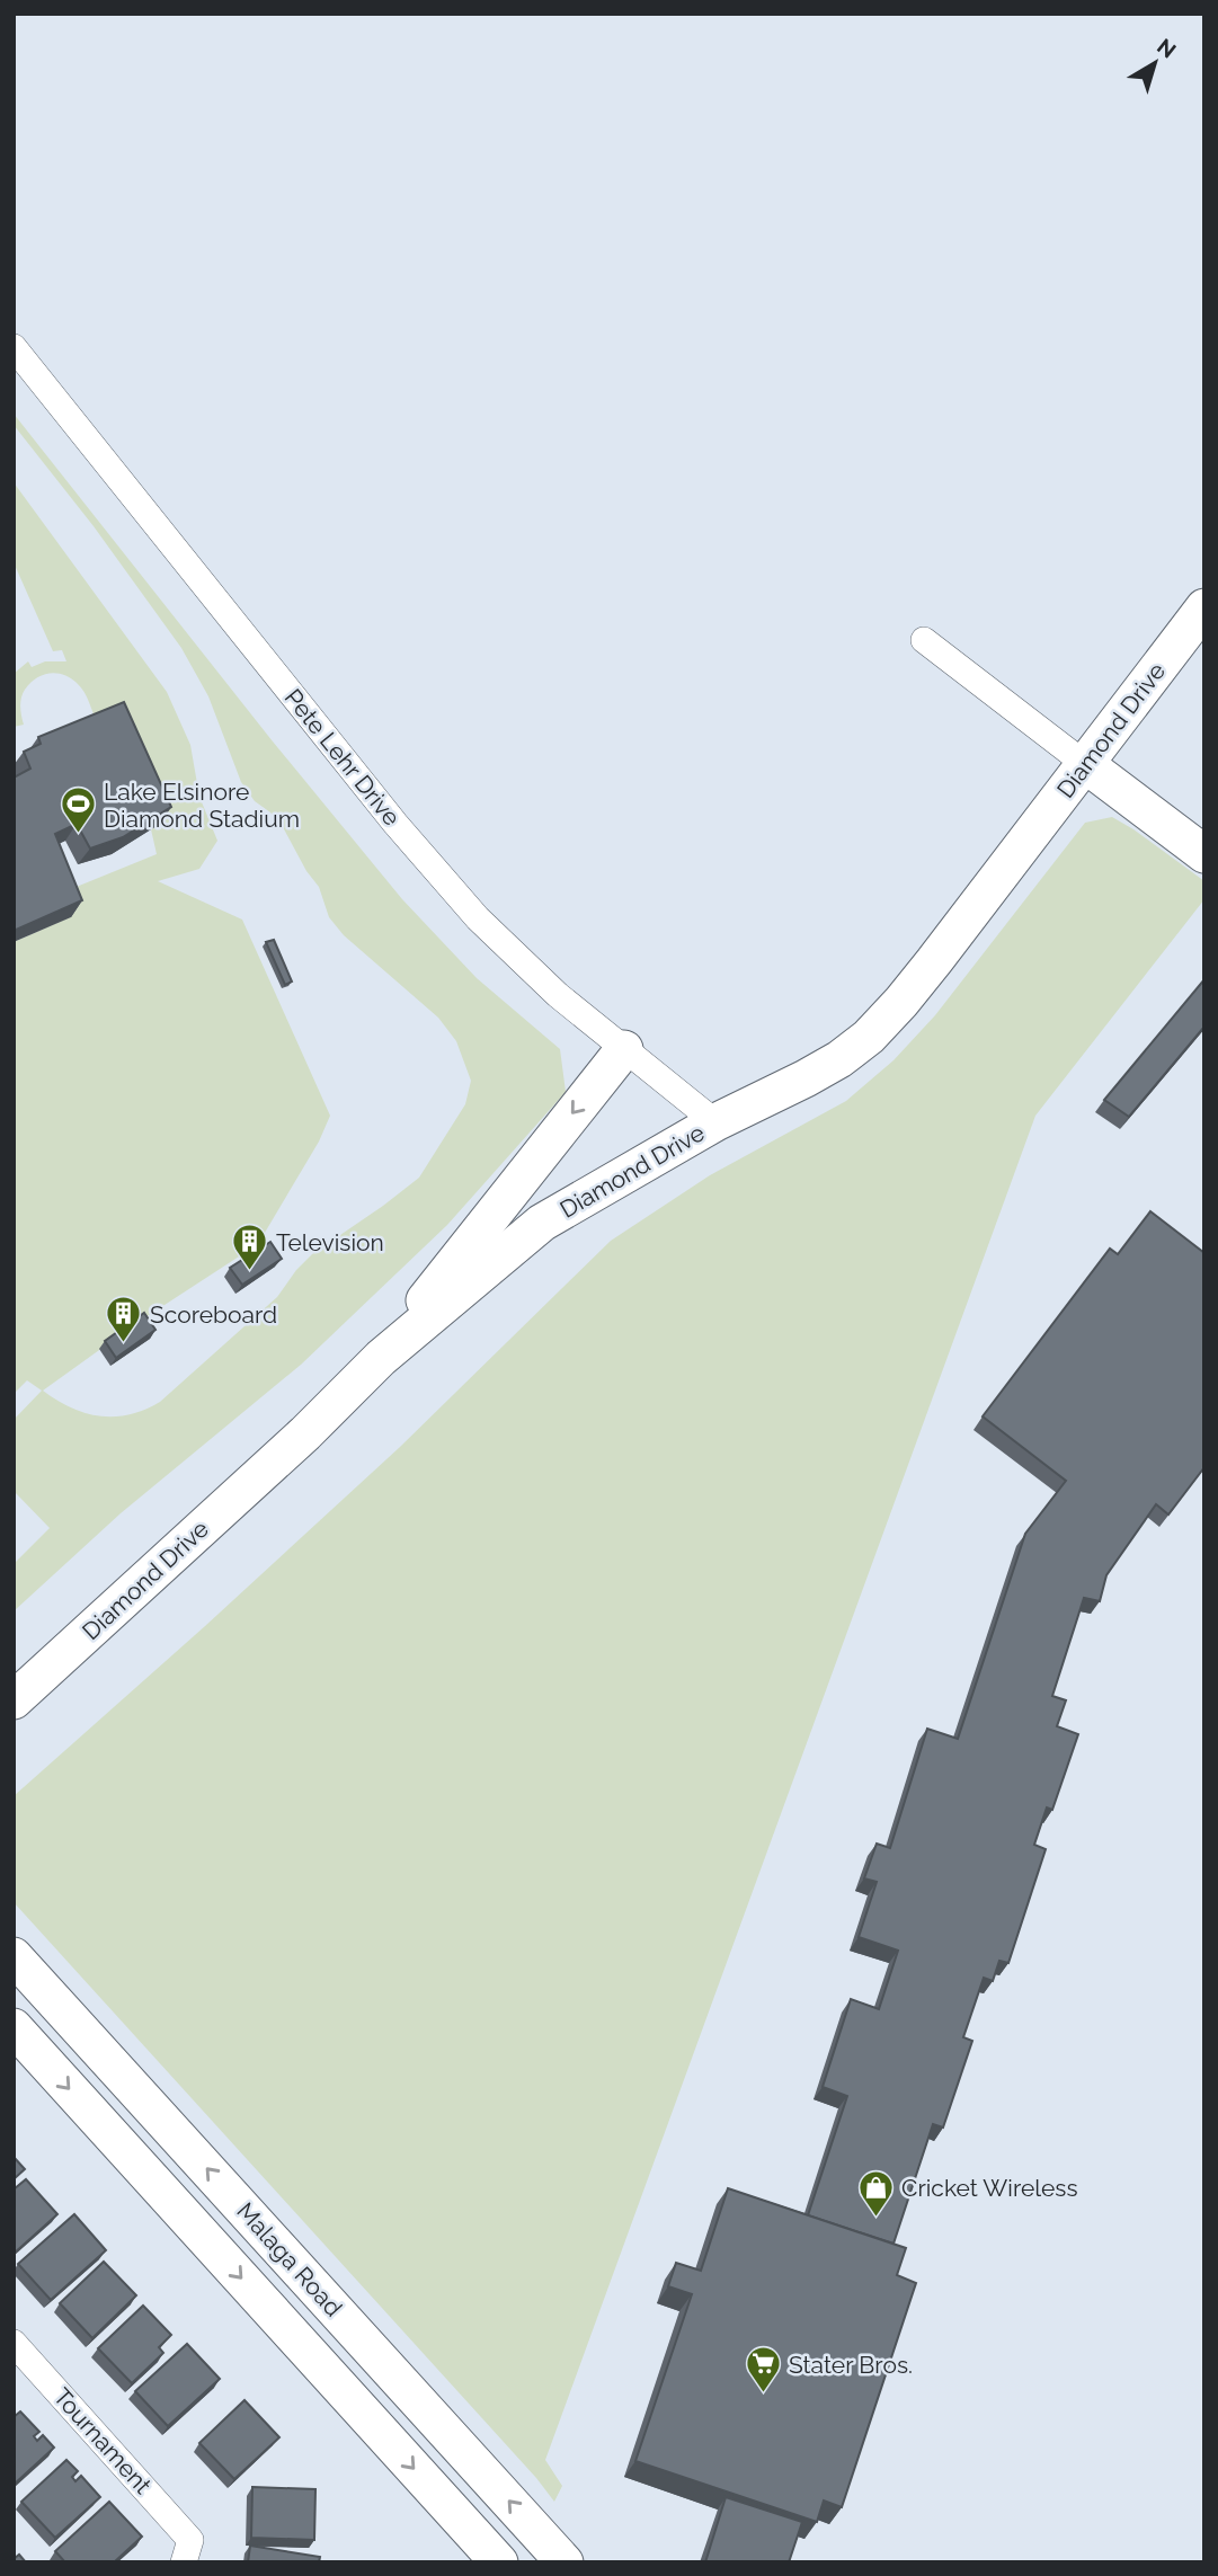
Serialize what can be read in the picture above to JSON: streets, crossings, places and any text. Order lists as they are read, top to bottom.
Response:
{
  "streets": {
    "street": [
      "Diamond Drive",
      "Pete Lehr Drive",
      "Malaga Road",
      "Tournament"
    ]
  },
  "crossings": [
    ["Diamond Drive", "Pete Lehr Drive"]
  ],
  "places": {
    "sports": ["Lake Elsinore Diamond Stadium"],
    "building": ["Television", "Scoreboard"],
    "shop": ["Cricket Wireless"],
    "supermarket": ["Stater Bros."]
  },
  "north": "top right"
}
